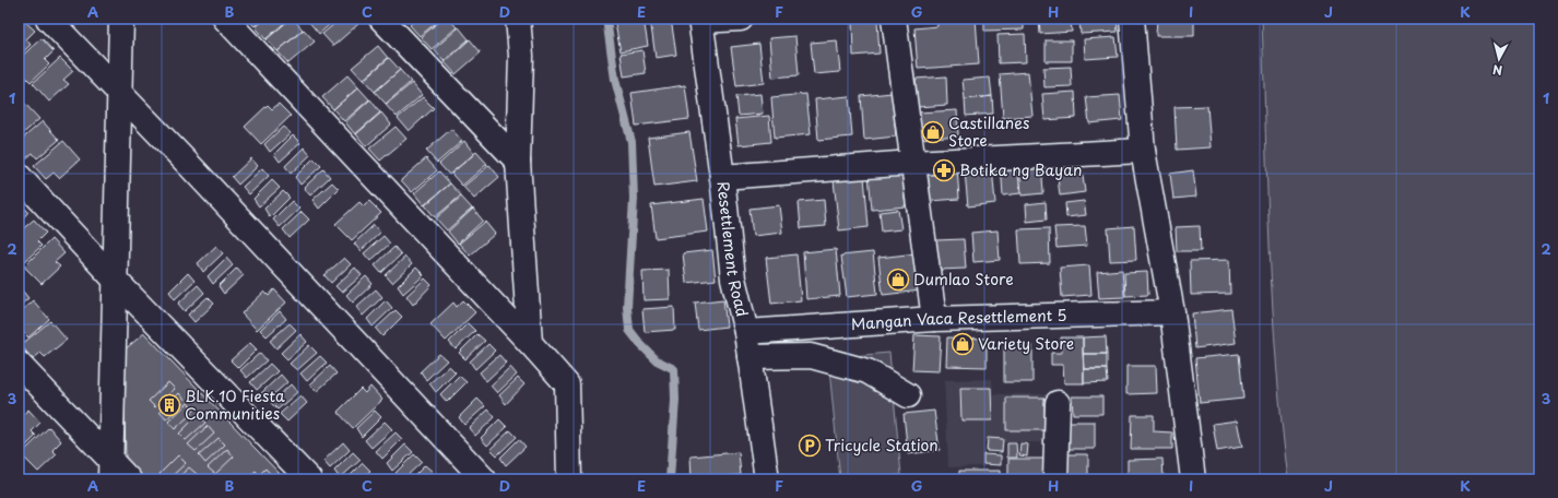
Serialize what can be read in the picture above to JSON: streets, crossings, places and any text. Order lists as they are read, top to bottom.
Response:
{
  "streets": {
    "street": ["Resettlement Road", "Mangan Vaca Resettlement 5"]
  },
  "crossings": [
    ["Resettlement Road", "Mangan Vaca Resettlement 5"]
  ],
  "places": {
    "shop": ["Castillanes Store", "Dumlao Store", "Variety Store"],
    "pharmacy": ["Botika ng Bayan"],
    "building": ["BLK.10 Fiesta Communities"],
    "parking": ["Tricycle Station"]
  },
  "north": "bottom",
  "grid": {
    "columns": [
      "A",
      "B",
      "C",
      "D",
      "E",
      "F",
      "G",
      "H",
      "I",
      "J",
      "K"
    ],
    "rows": ["1", "2", "3"]
  }
}
